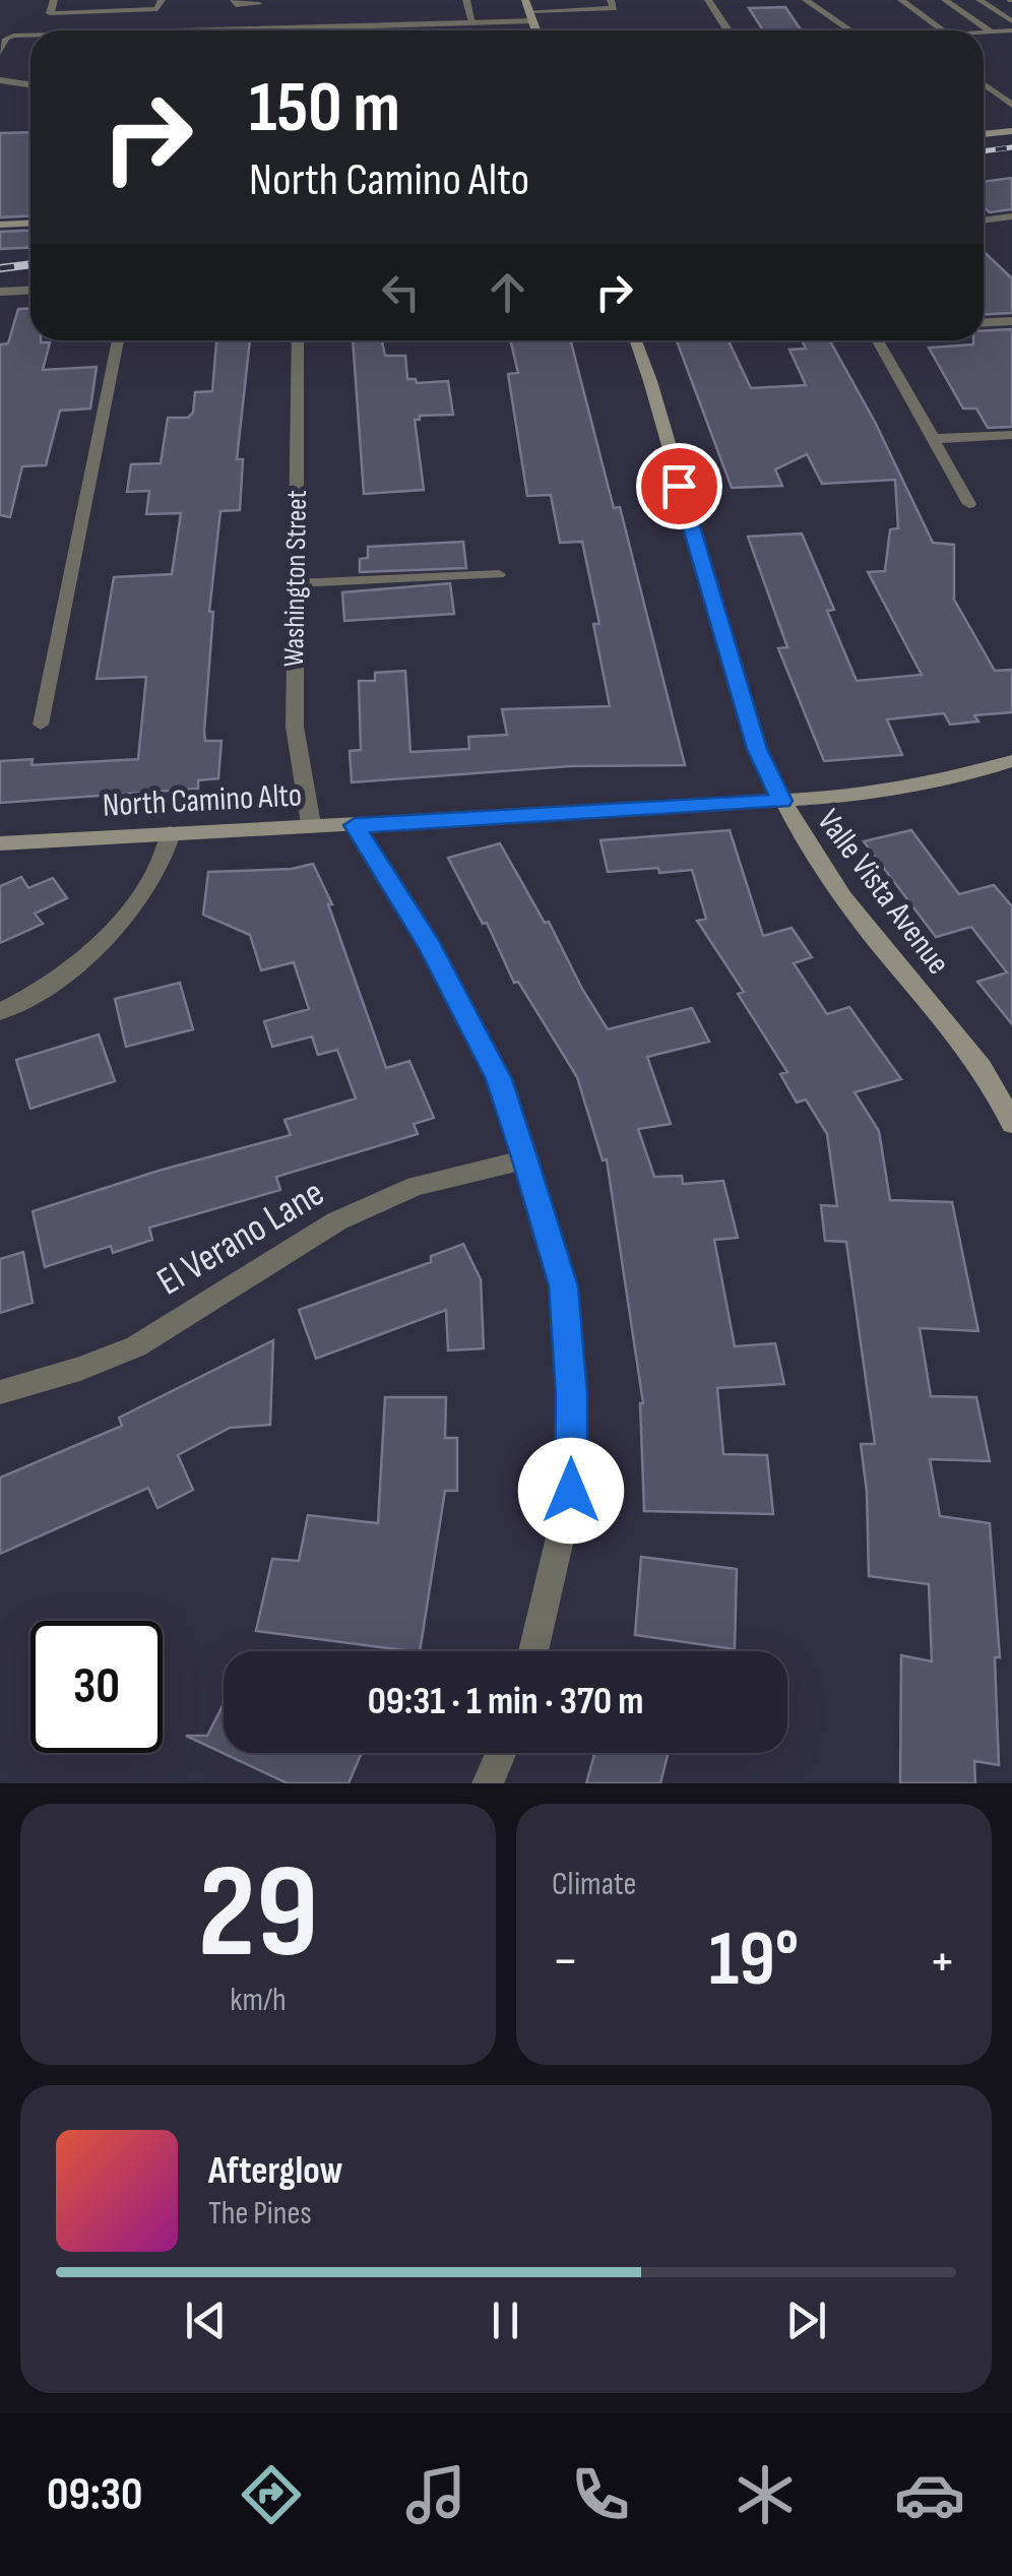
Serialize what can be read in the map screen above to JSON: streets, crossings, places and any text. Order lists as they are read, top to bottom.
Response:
{
  "streets": {
    "street": [
      "Washington Street",
      "North Camino Alto",
      "Valle Vista Avenue",
      "El Verano Lane"
    ]
  },
  "crossings": [
    ["Washington Street", "North Camino Alto"],
    ["North Camino Alto", "Valle Vista Avenue"]
  ],
  "page": {
    "turn": ["150 m", "North Camino Alto"],
    "limit": "30",
    "trip": "09:31 · 1 min · 370 m",
    "tile": [
      ["29", "km/h"],
      "Climate"
    ],
    "heat": ["−", "19°", "+"],
    "song": ["Afterglow", "The Pines"],
    "tabs": "09:30"
  }
}
